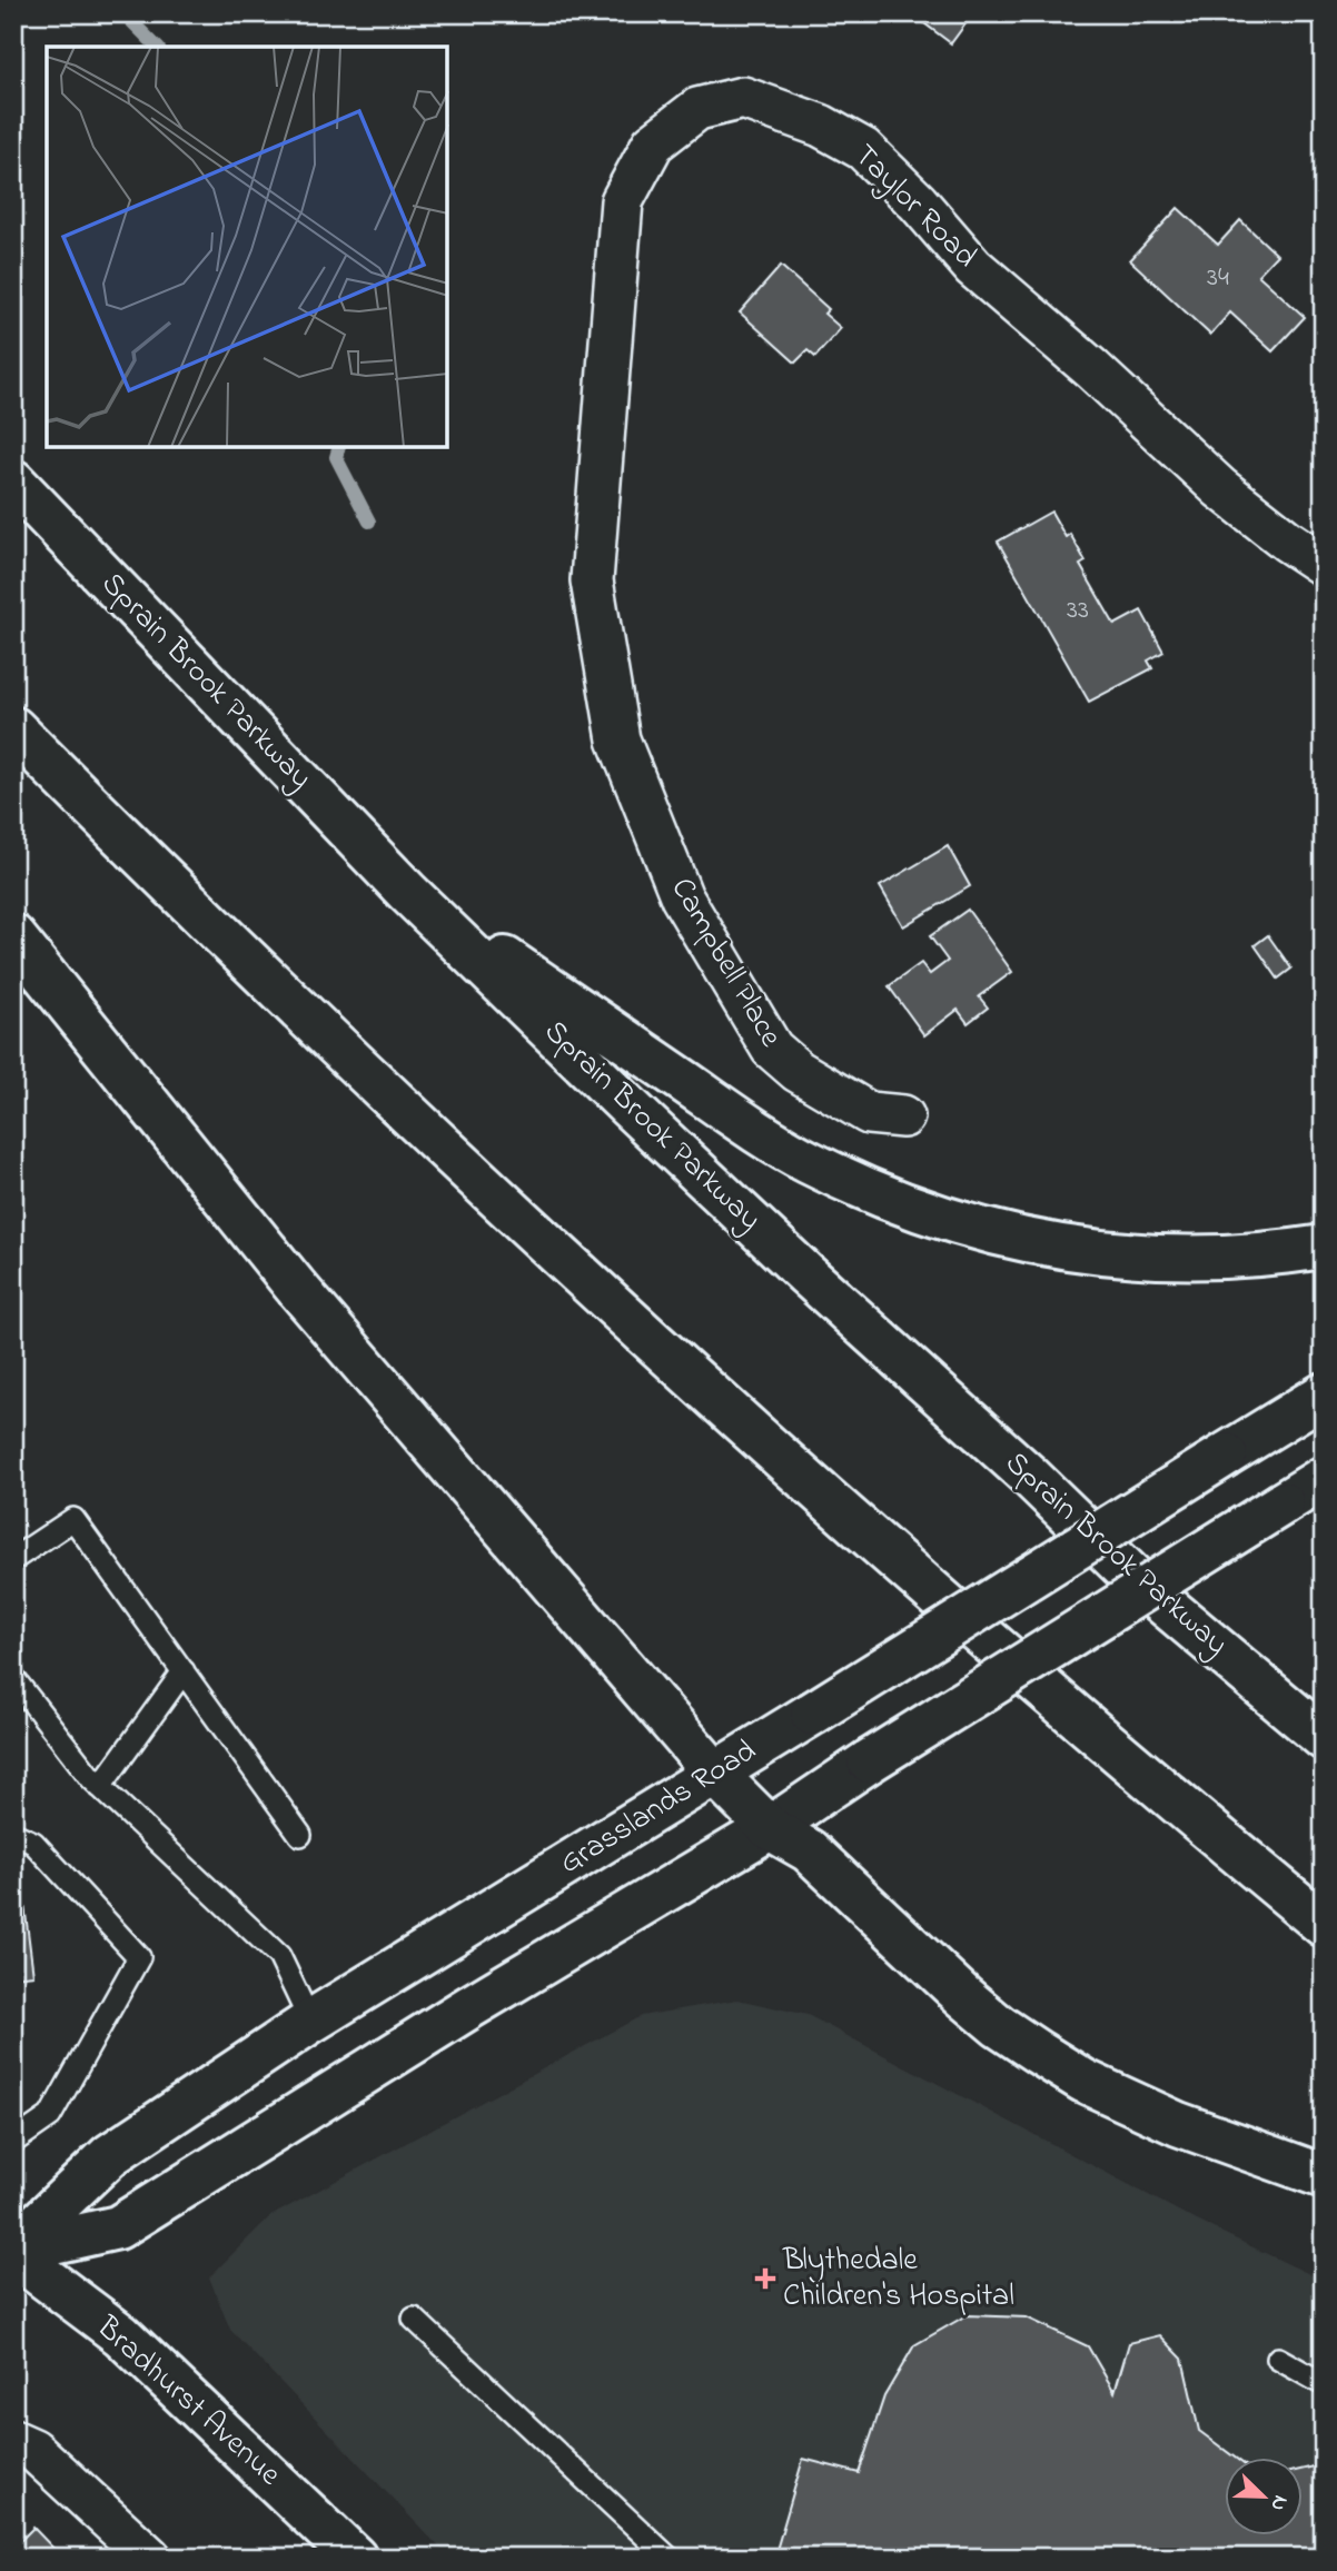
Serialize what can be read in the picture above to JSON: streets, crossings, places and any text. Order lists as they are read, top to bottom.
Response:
{
  "streets": {
    "main road": ["Sprain Brook Parkway", "Grasslands Road", "Bradhurst Avenue"],
    "street": ["Taylor Road", "Campbell Place"]
  },
  "crossings": [
    ["Taylor Road", "Campbell Place"],
    ["Grasslands Road", "Bradhurst Avenue"]
  ],
  "places": {
    "health": ["Blythedale Children's Hospital"]
  },
  "house_numbers": ["34", "33"],
  "north": "bottom right"
}
